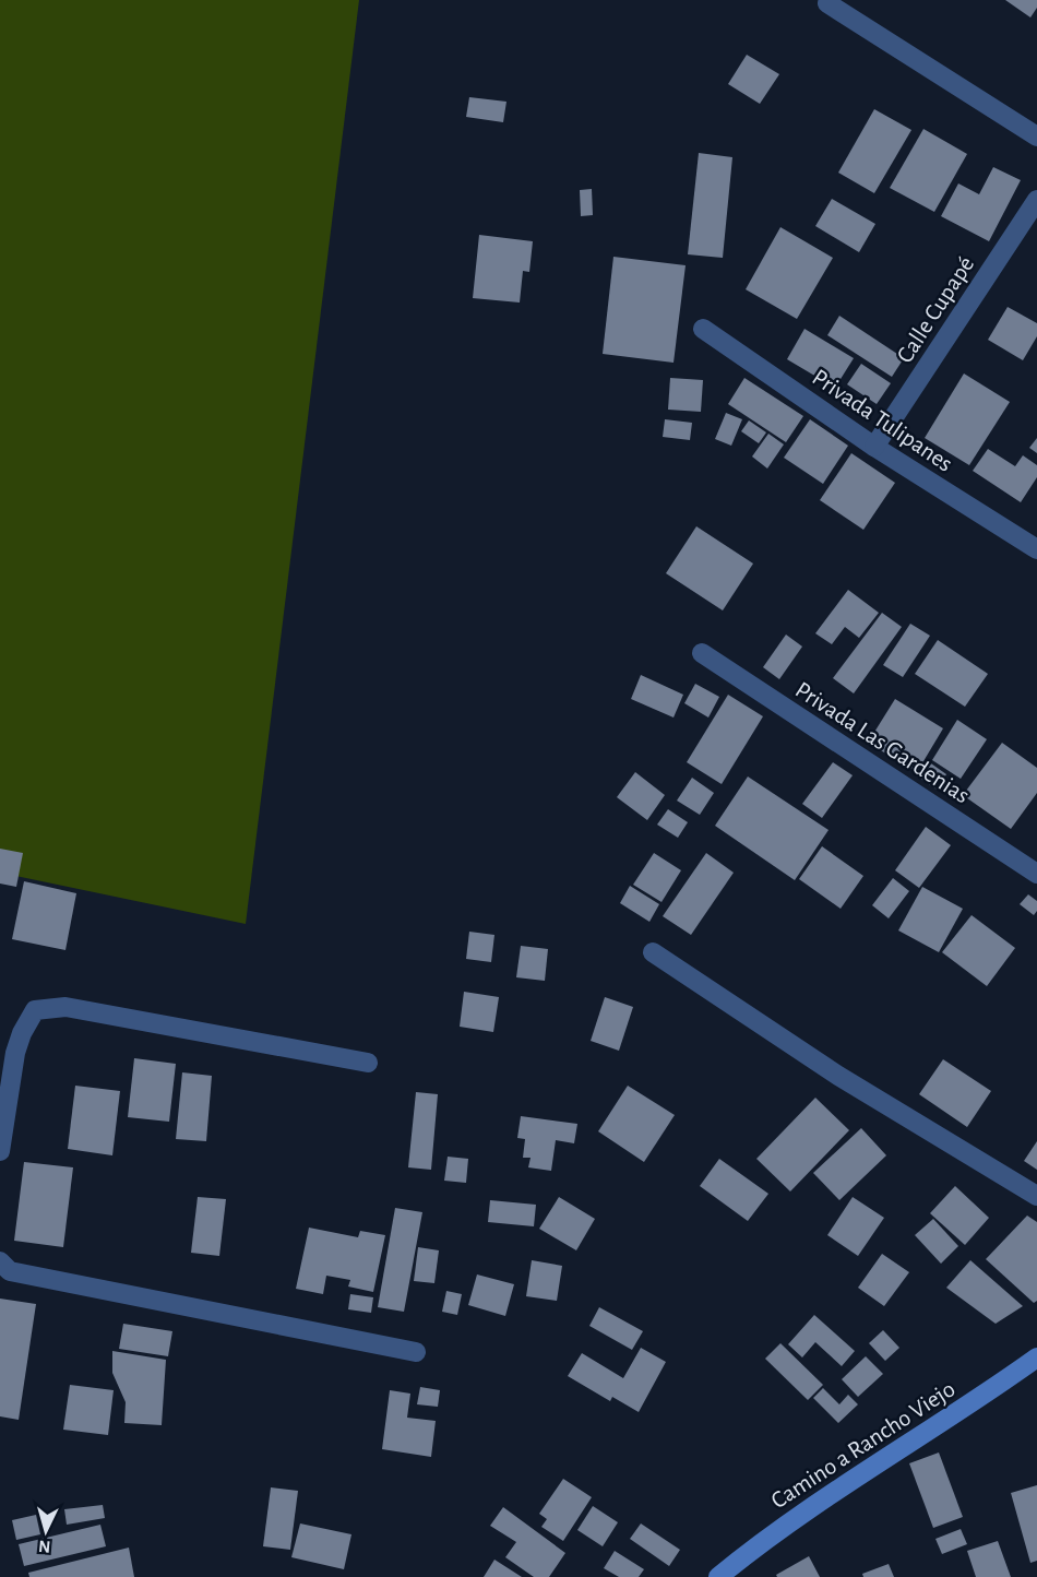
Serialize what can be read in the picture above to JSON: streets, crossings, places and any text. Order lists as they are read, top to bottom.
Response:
{
  "streets": {
    "street": [
      "Calle Cupapé",
      "Privada Tulipanes",
      "Privada Las Gardenias",
      "Camino a Rancho Viejo"
    ]
  },
  "crossings": [
    ["Calle Cupapé", "Privada Tulipanes"]
  ],
  "north": "bottom"
}
